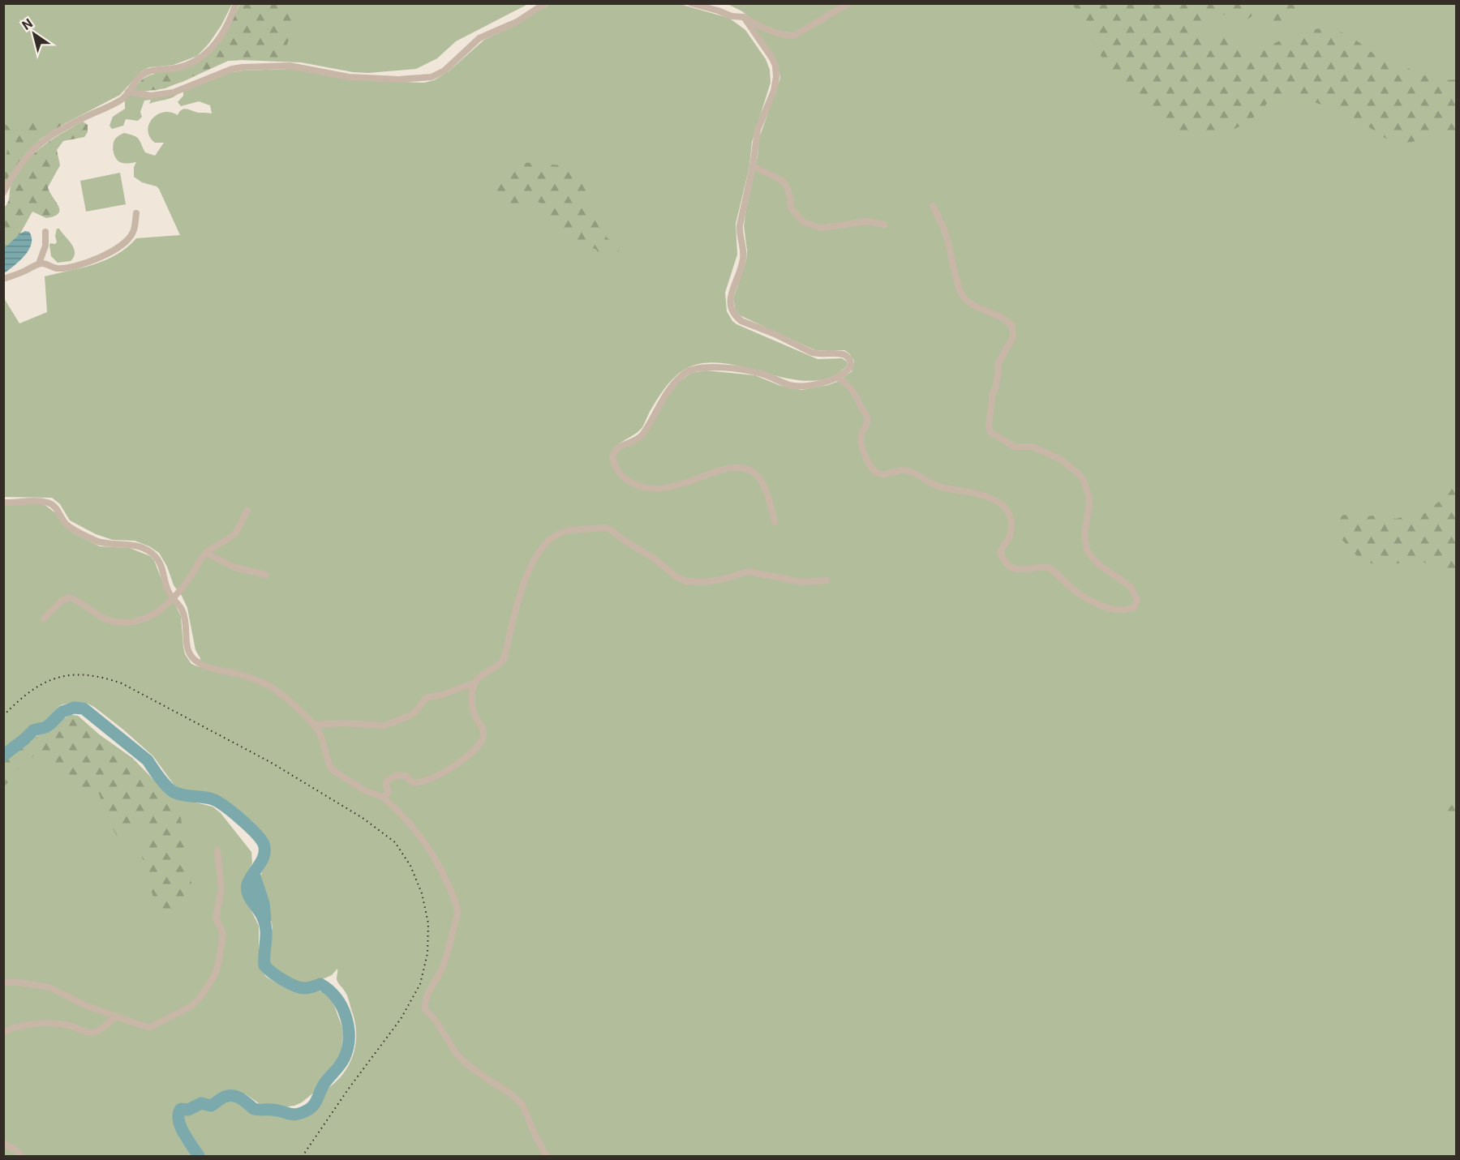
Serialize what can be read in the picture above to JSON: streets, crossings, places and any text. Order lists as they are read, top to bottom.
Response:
{
  "north": "top left"
}
